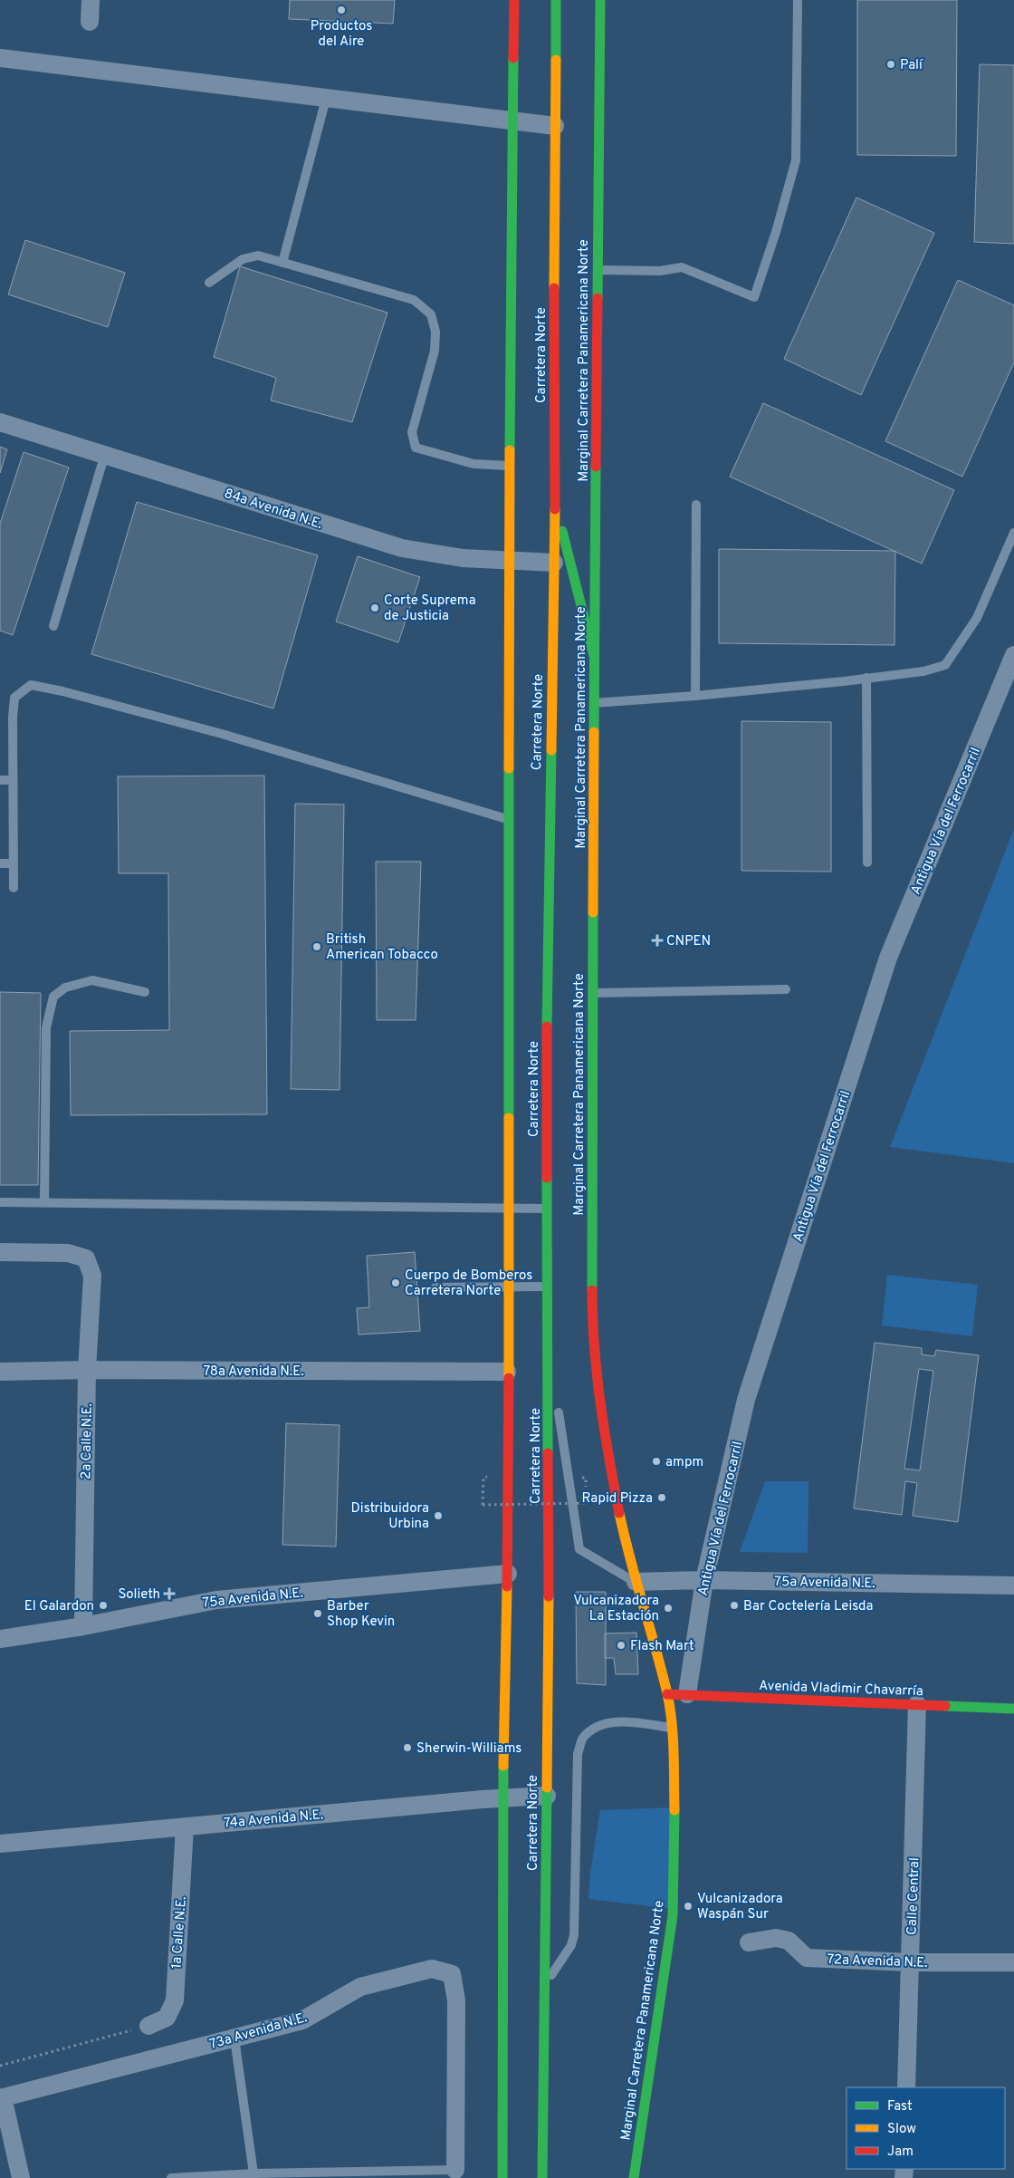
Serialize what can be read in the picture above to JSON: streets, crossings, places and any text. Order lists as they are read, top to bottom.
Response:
{
  "streets": {
    "main road": ["Carretera Norte", "Marginal Carretera Panamericana Norte", "Avenida Vladimir Chavarría"],
    "street": [
      "84a Avenida N.E.",
      "Antigua Vía del Ferrocarril",
      "78a Avenida N.E.",
      "2a Calle N.E.",
      "75a Avenida N.E.",
      "74a Avenida N.E.",
      "Calle Central",
      "1a Calle N.E.",
      "72a Avenida N.E.",
      "73a Avenida N.E."
    ]
  },
  "crossings": [
    ["Carretera Norte", "84a Avenida N.E."],
    ["Carretera Norte", "78a Avenida N.E."],
    ["Carretera Norte", "75a Avenida N.E."],
    ["Carretera Norte", "74a Avenida N.E."],
    ["Marginal Carretera Panamericana Norte", "75a Avenida N.E."],
    ["Marginal Carretera Panamericana Norte", "Avenida Vladimir Chavarría"],
    ["Antigua Vía del Ferrocarril", "75a Avenida N.E."],
    ["Antigua Vía del Ferrocarril", "Avenida Vladimir Chavarría"],
    ["78a Avenida N.E.", "2a Calle N.E."],
    ["2a Calle N.E.", "75a Avenida N.E."],
    ["Avenida Vladimir Chavarría", "Calle Central"],
    ["74a Avenida N.E.", "1a Calle N.E."],
    ["Calle Central", "72a Avenida N.E."]
  ],
  "places": {
    "other": [
      "Productos del Aire",
      "Palí",
      "Corte Suprema de Justicia",
      "British American Tobacco",
      "Cuerpo de Bomberos Carretera Norte",
      "ampm",
      "Rapid Pizza",
      "Distribuidora Urbina",
      "El Galardon",
      "Bar Coctelería Leisda",
      "Vulcanizadora La Estación",
      "Barber Shop Kevin",
      "Flash Mart",
      "Sherwin-Williams",
      "Vulcanizadora Waspán Sur"
    ],
    "health": ["CNPEN", "Solieth"]
  },
  "legend": ["Fast", "Slow", "Jam"]
}
